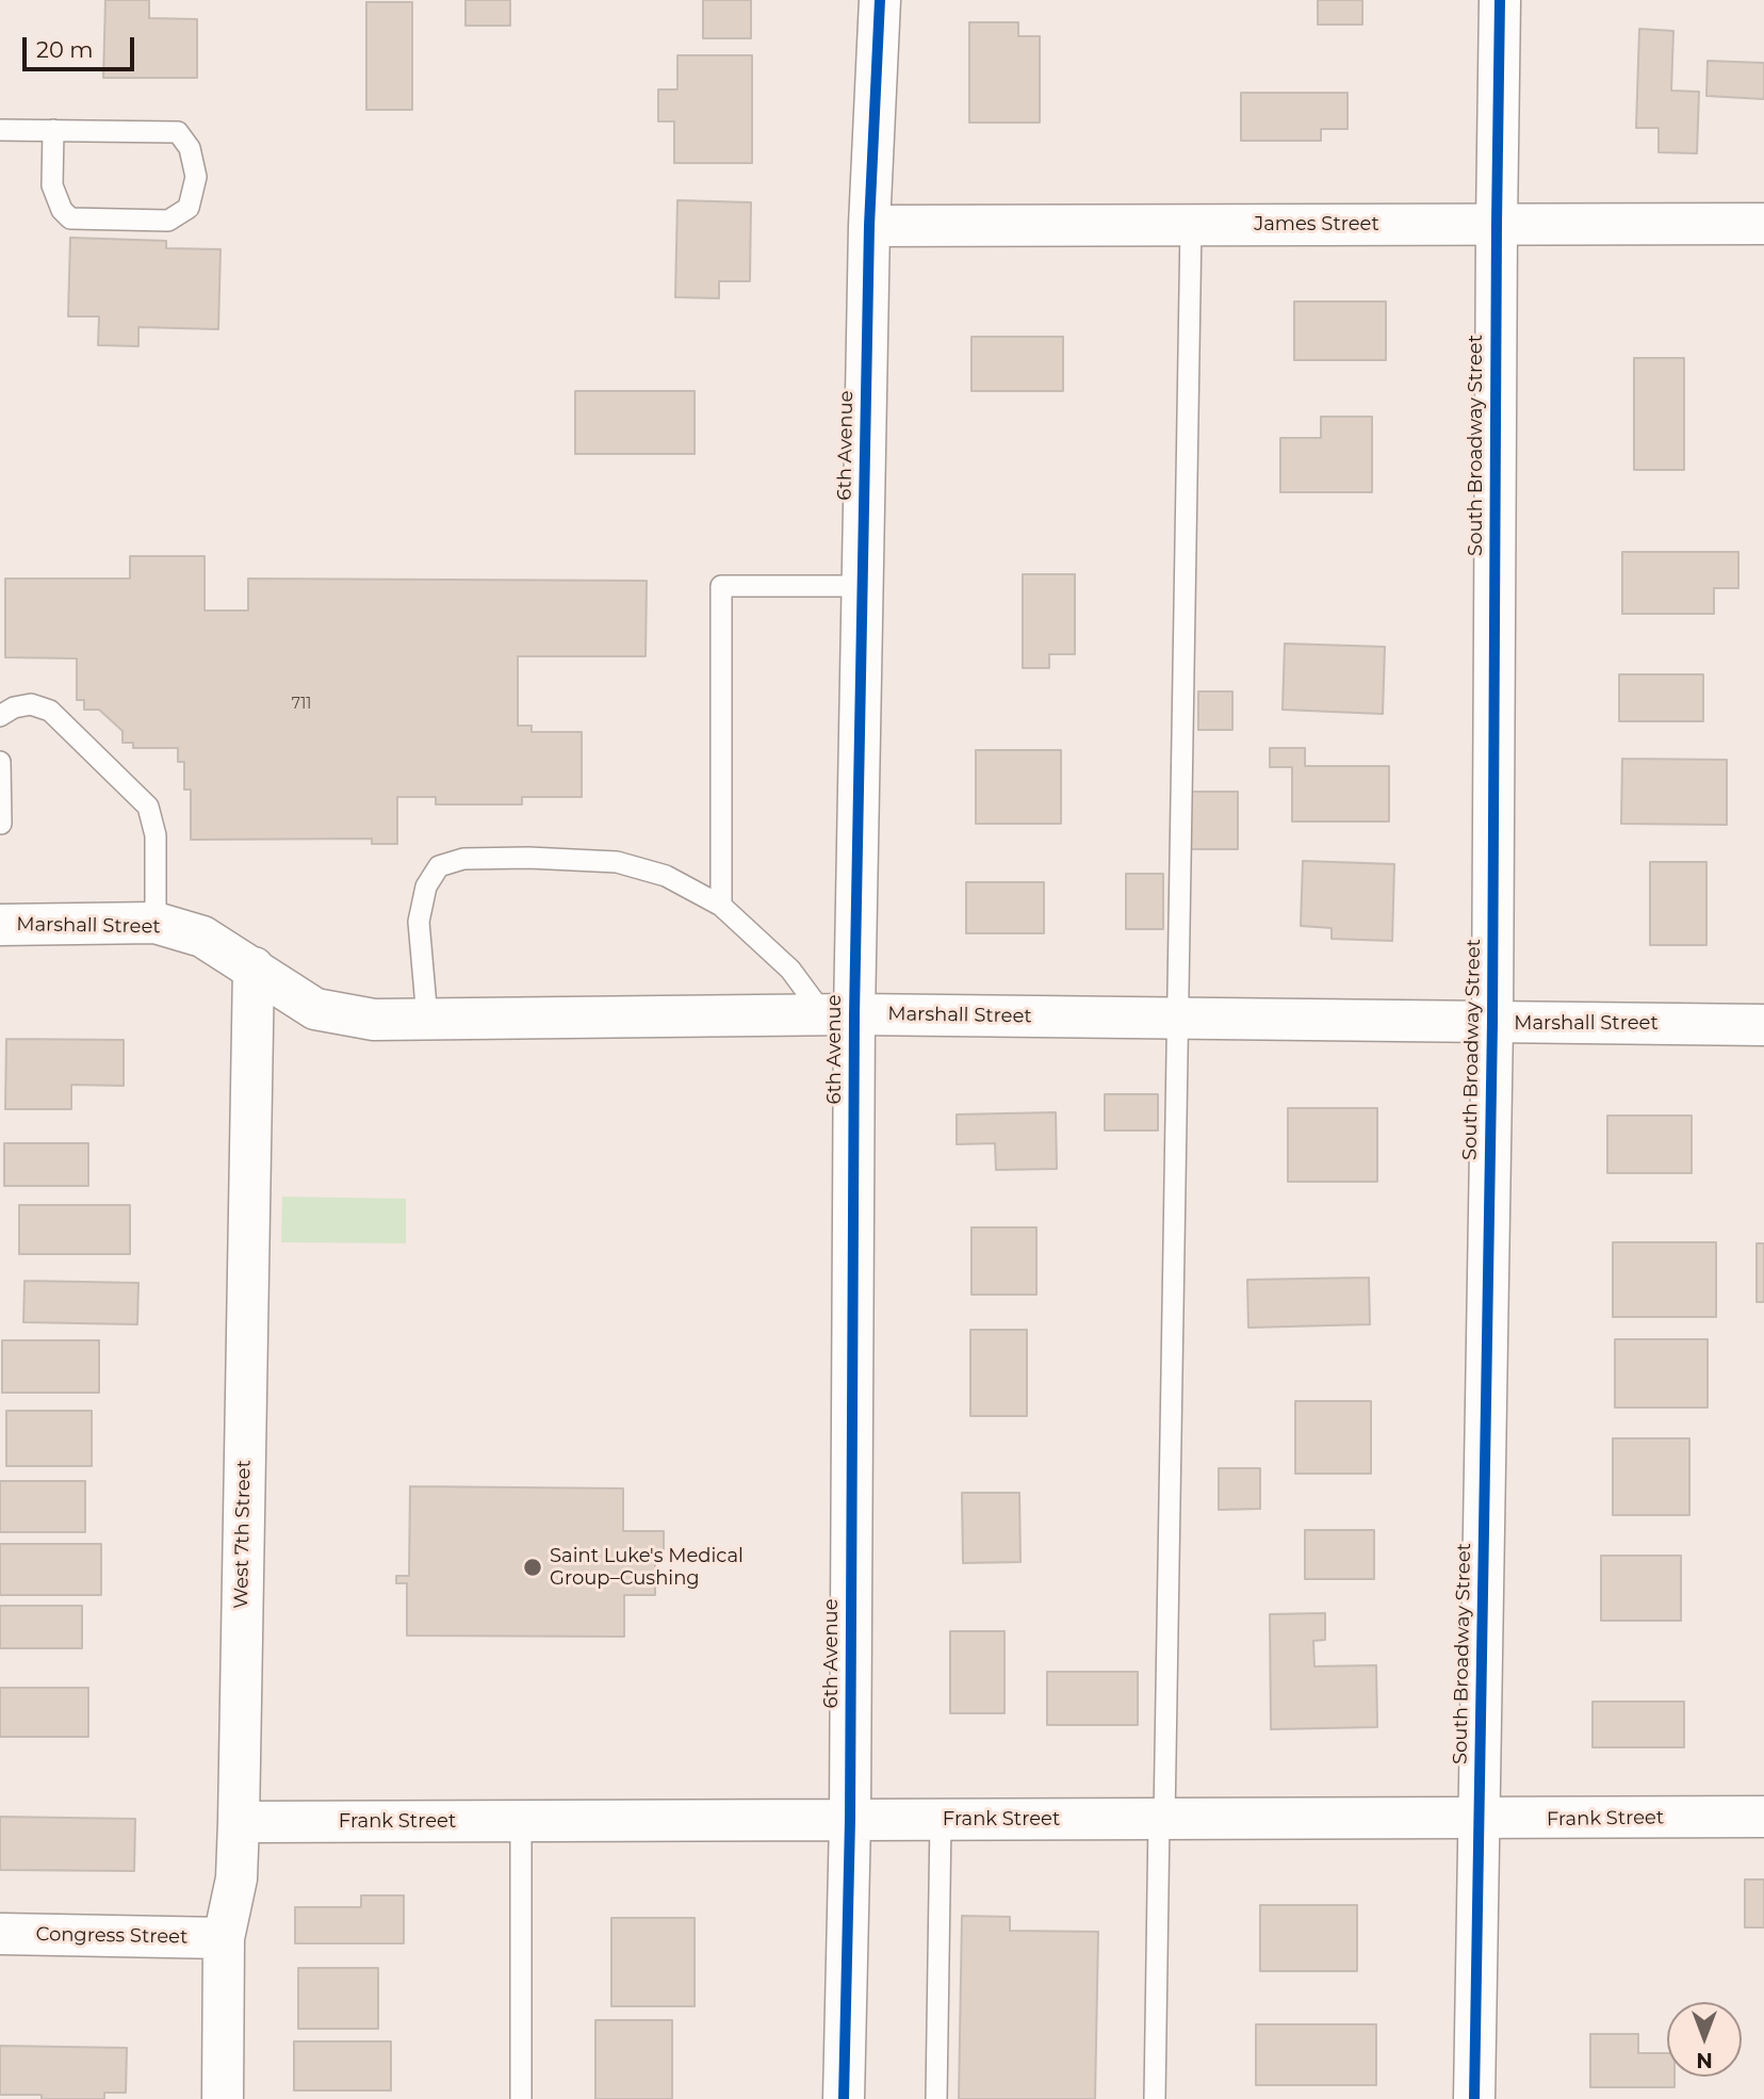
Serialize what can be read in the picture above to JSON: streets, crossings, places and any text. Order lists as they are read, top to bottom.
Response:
{
  "streets": {
    "street": [
      "James Street",
      "6th Avenue",
      "South Broadway Street",
      "Marshall Street",
      "West 7th Street",
      "Frank Street",
      "Congress Street"
    ]
  },
  "crossings": [
    ["James Street", "6th Avenue"],
    ["James Street", "South Broadway Street"],
    ["6th Avenue", "Marshall Street"],
    ["6th Avenue", "Frank Street"],
    ["South Broadway Street", "Marshall Street"],
    ["South Broadway Street", "Frank Street"],
    ["Marshall Street", "West 7th Street"],
    ["West 7th Street", "Frank Street"],
    ["West 7th Street", "Congress Street"]
  ],
  "places": ["Saint Luke's Medical Group–Cushing"],
  "house_numbers": ["711"],
  "scale_bar": "20 m",
  "north": "bottom"
}
